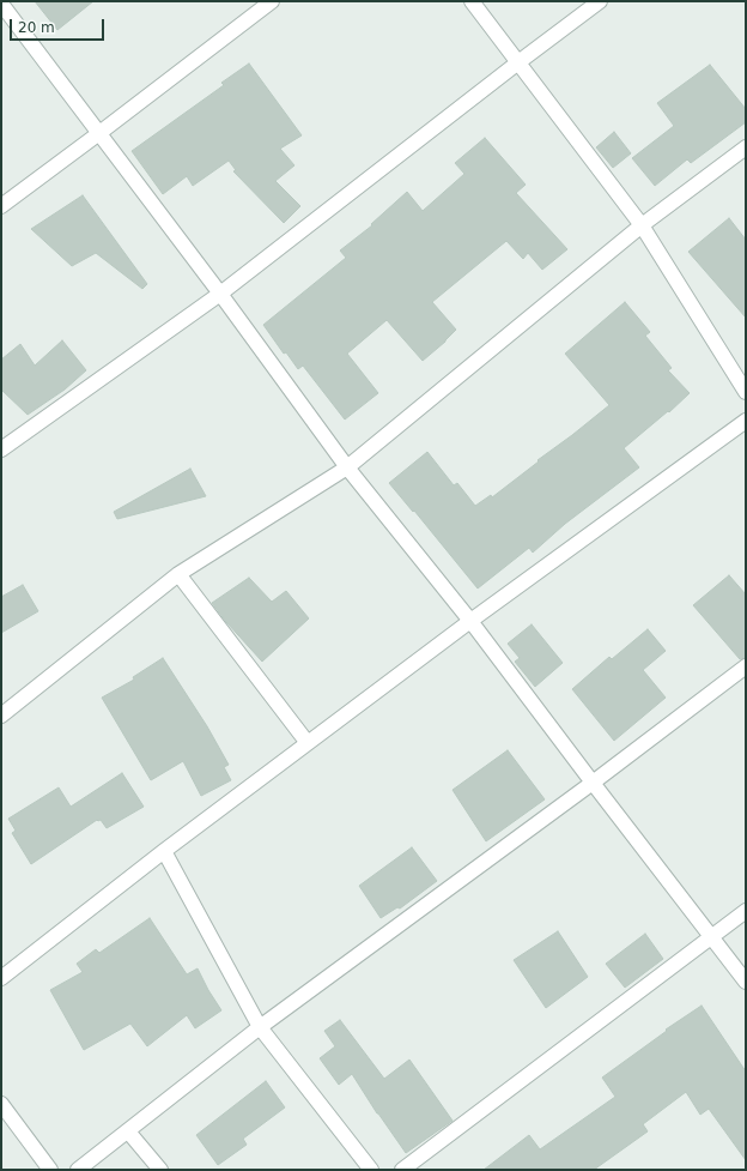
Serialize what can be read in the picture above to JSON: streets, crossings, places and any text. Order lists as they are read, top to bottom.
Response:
{
  "scale_bar": "20 m"
}
